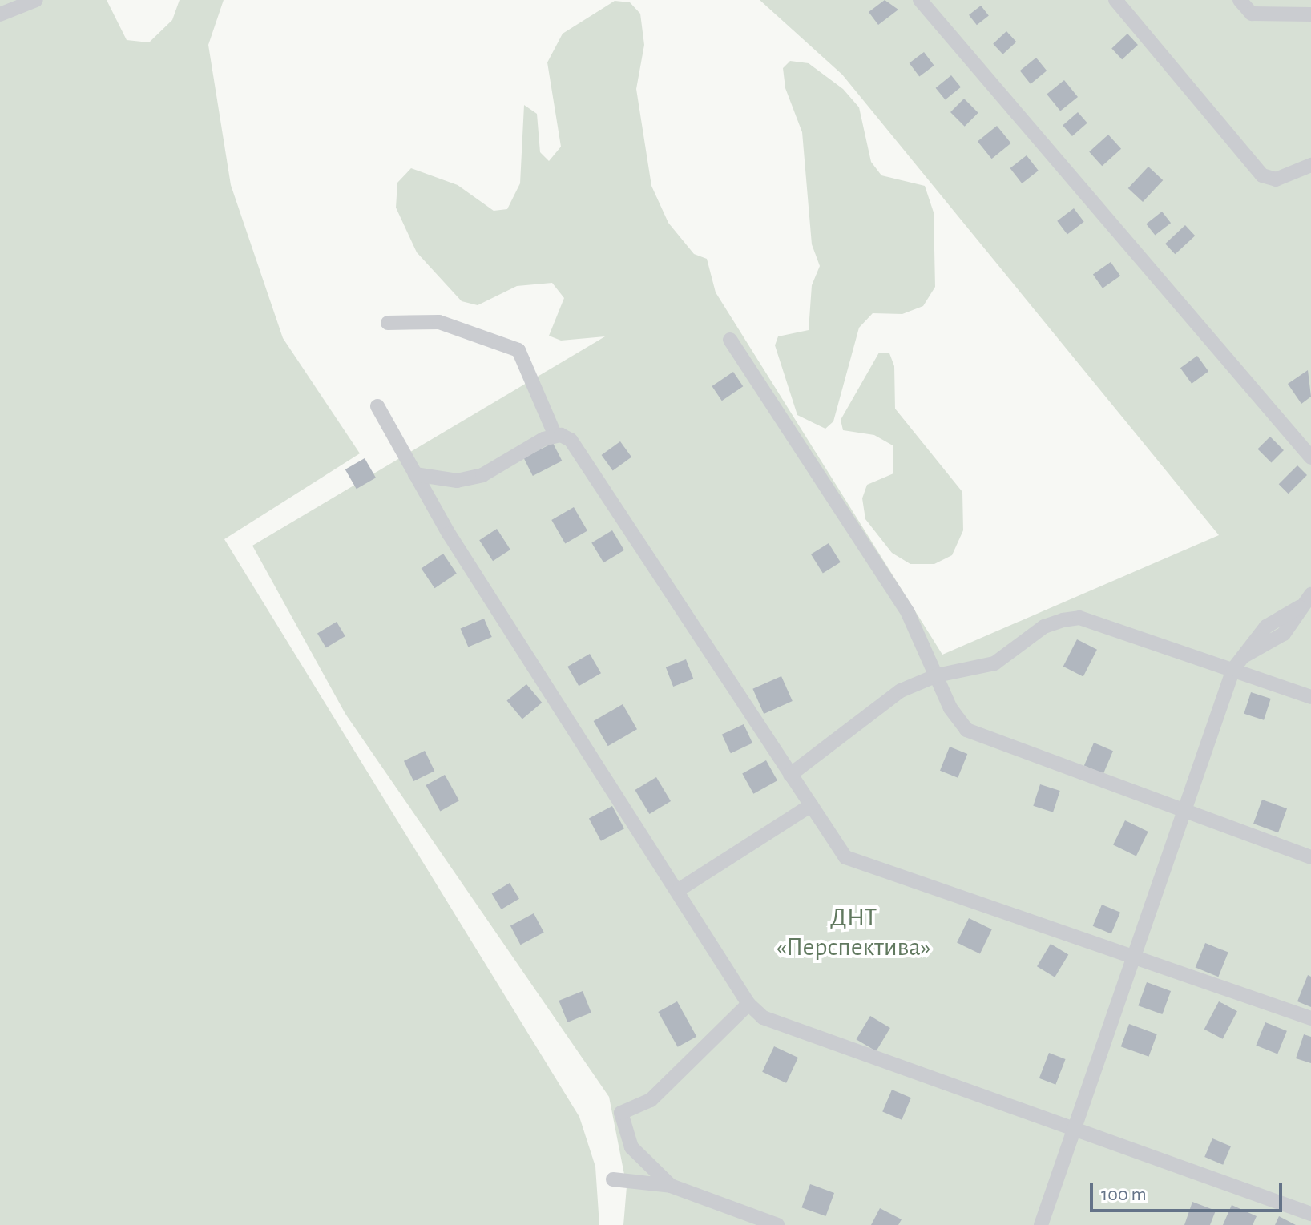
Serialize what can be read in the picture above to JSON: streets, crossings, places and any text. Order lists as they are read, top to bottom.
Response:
{
  "parks": ["ДНТ «Перспектива»"],
  "scale_bar": "100 m"
}
